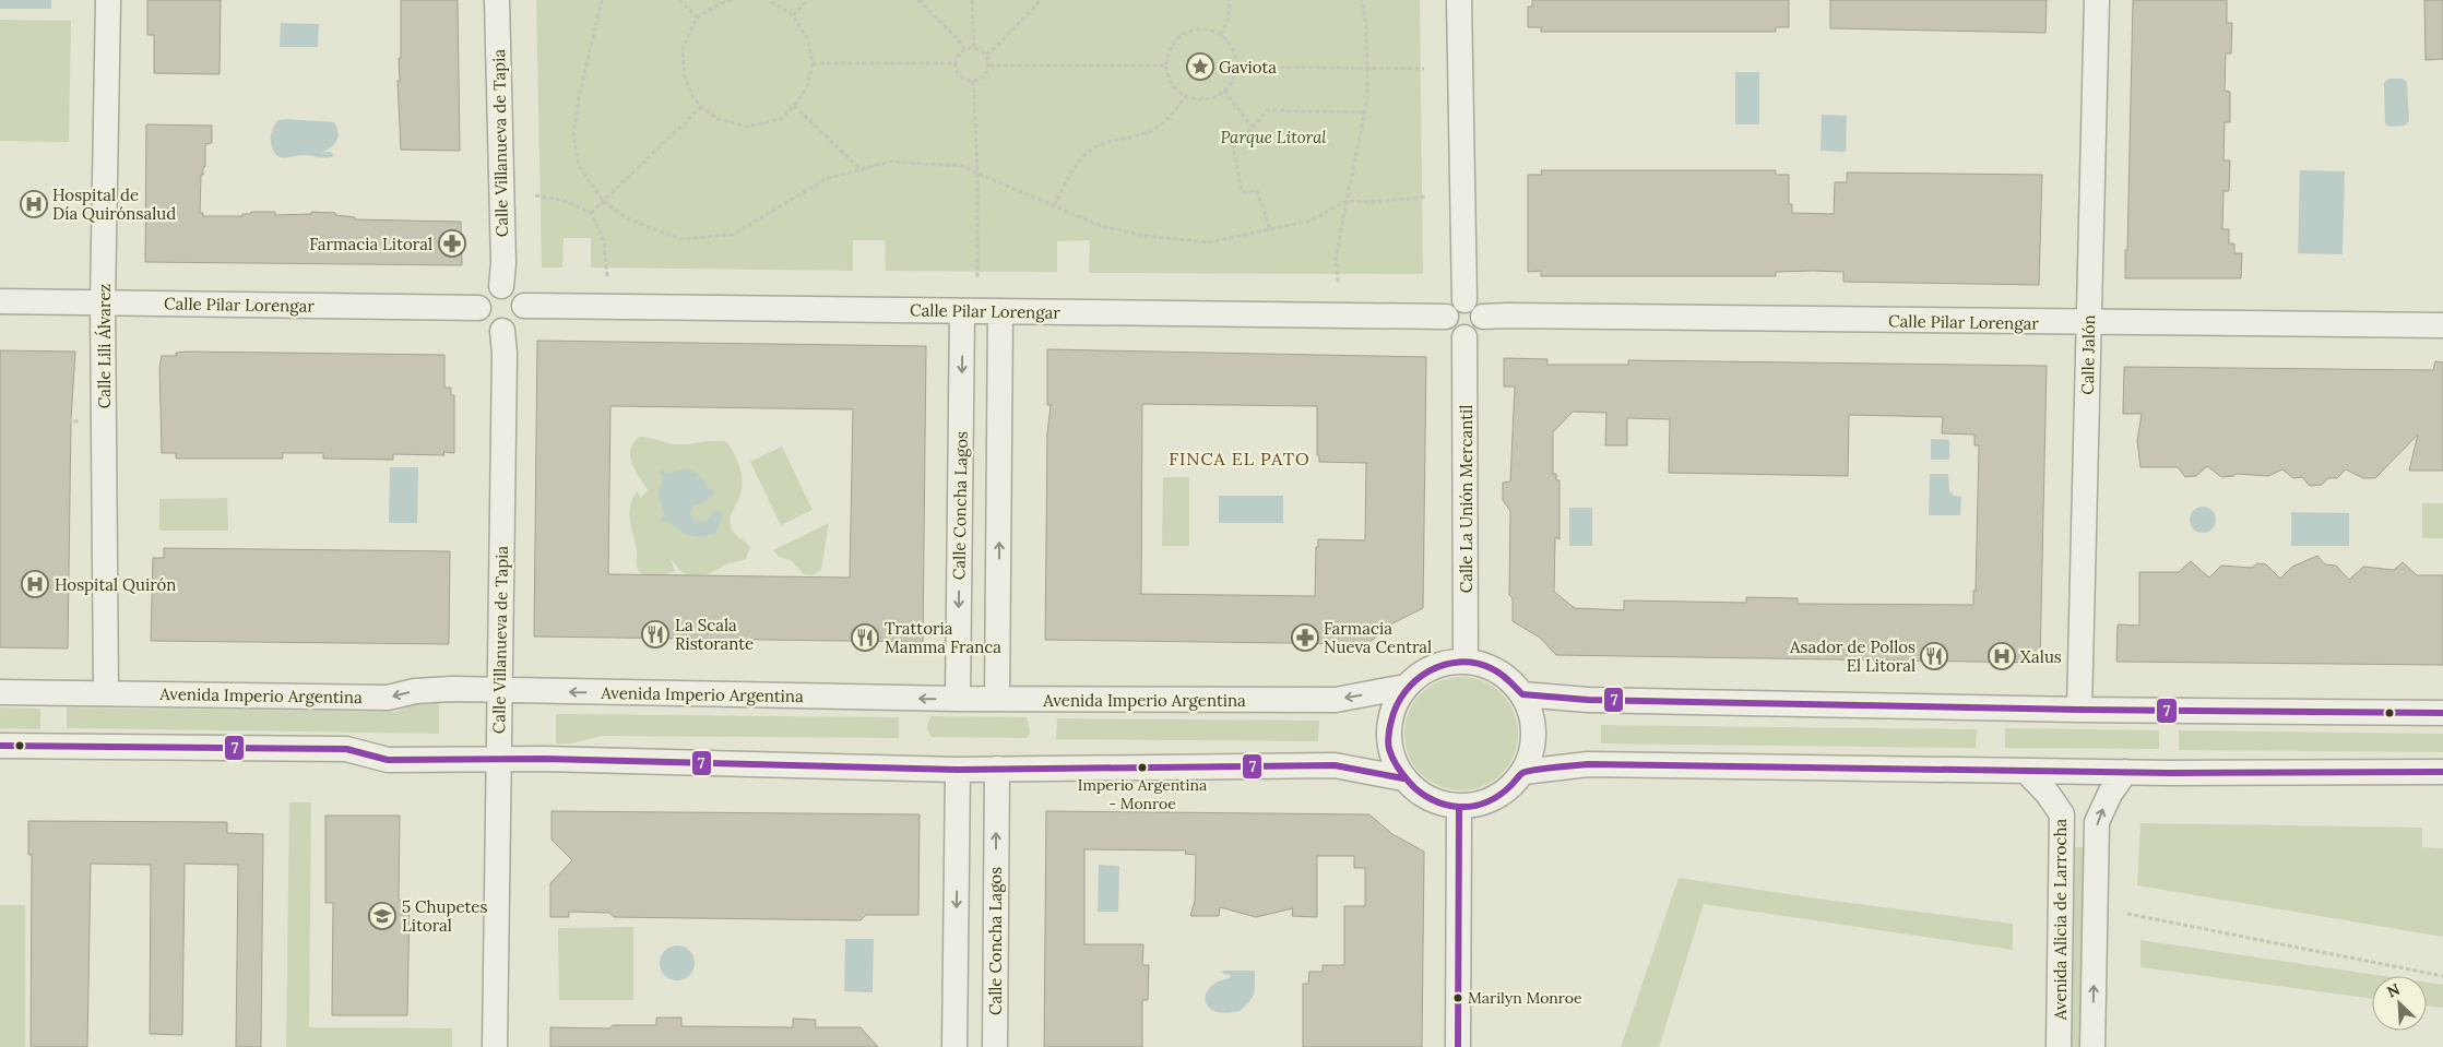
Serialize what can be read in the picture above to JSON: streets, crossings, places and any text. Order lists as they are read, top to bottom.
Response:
{
  "streets": {
    "street": [
      "Calle Villanueva de Tapia",
      "Calle Pilar Lorengar",
      "Calle Lili Álvarez",
      "Calle Jalón",
      "Calle La Unión Mercantil",
      "Calle Concha Lagos",
      "Avenida Imperio Argentina",
      "Avenida Alicia de Larrocha"
    ]
  },
  "crossings": [
    ["Calle Villanueva de Tapia", "Calle Pilar Lorengar"],
    ["Calle Villanueva de Tapia", "Avenida Imperio Argentina"],
    ["Calle Pilar Lorengar", "Calle Lili Álvarez"],
    ["Calle Pilar Lorengar", "Calle Jalón"],
    ["Calle Pilar Lorengar", "Calle La Unión Mercantil"],
    ["Calle Pilar Lorengar", "Calle Concha Lagos"],
    ["Calle Lili Álvarez", "Avenida Imperio Argentina"],
    ["Calle La Unión Mercantil", "Avenida Imperio Argentina"],
    ["Calle Concha Lagos", "Avenida Imperio Argentina"]
  ],
  "districts": ["FINCA EL PATO"],
  "parks": ["Parque Litoral"],
  "places": {
    "place": ["Gaviota"],
    "hospital": ["Hospital de Día Quirónsalud", "Hospital Quirón", "Xalus"],
    "pharmacy": ["Farmacia Litoral", "Farmacia Nueva Central"],
    "restaurant": ["La Scala Ristorante", "Trattoria Mamma Franca", "Asador de Pollos El Litoral"],
    "other": ["Imperio Argentina - Monroe", "Marilyn Monroe"],
    "school or university": ["5 Chupetes Litoral"]
  },
  "lines": ["transit line 7"],
  "north": "top left"
}
